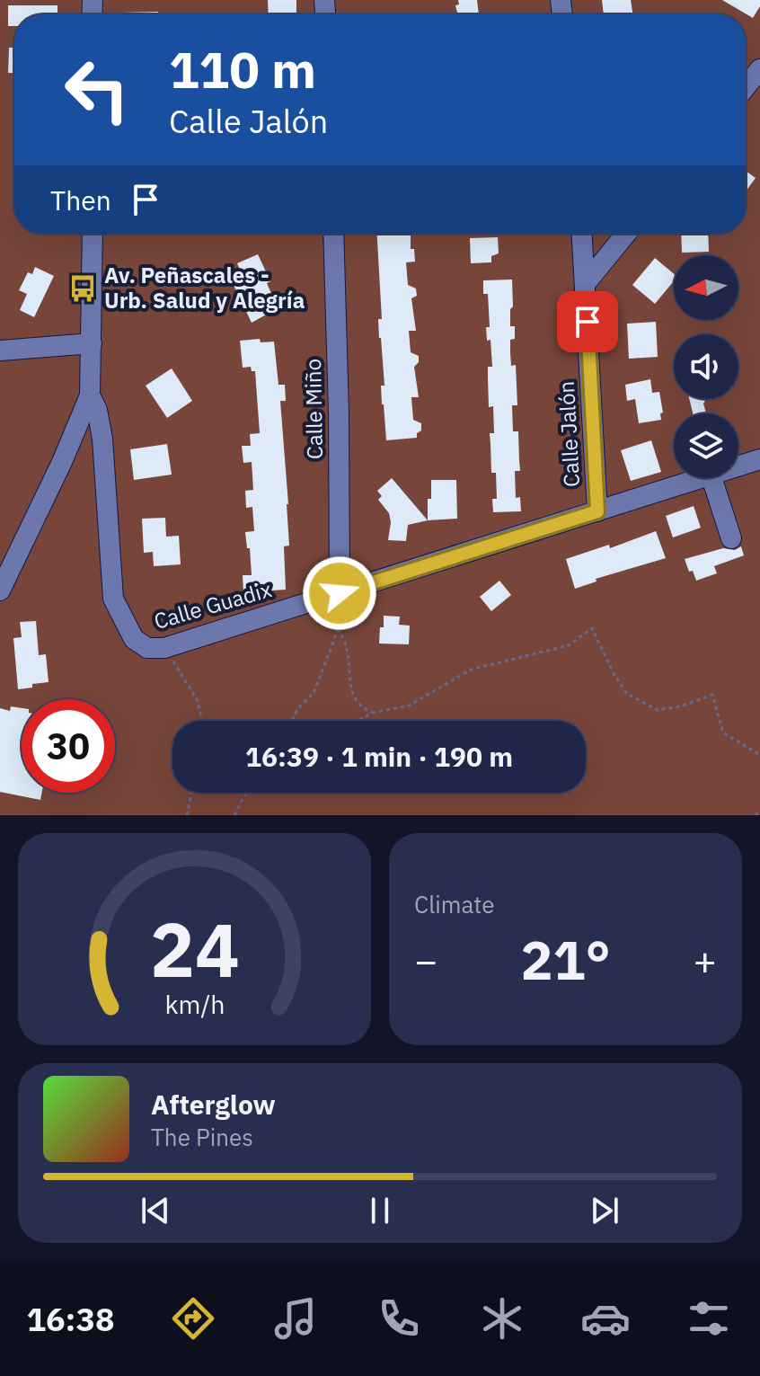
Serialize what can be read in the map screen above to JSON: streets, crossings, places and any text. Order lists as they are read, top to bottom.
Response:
{
  "streets": {
    "street": ["Calle Miño", "Calle Jalón", "Calle Guadix"]
  },
  "crossings": [
    ["Calle Miño", "Calle Guadix"],
    ["Calle Jalón", "Calle Guadix"]
  ],
  "places": {
    "bus stop": ["Av. Peñascales - Urb. Salud y Alegría"]
  },
  "north": "left",
  "page": {
    "turn": ["110 m", "Calle Jalón"],
    "then": "Then",
    "limit": "30",
    "trip": "16:39 · 1 min · 190 m",
    "tile": "Climate",
    "heat": ["−", "21°", "+"],
    "song": ["Afterglow", "The Pines"],
    "tabs": "16:38",
    "gauge": ["24", "km/h"]
  }
}
